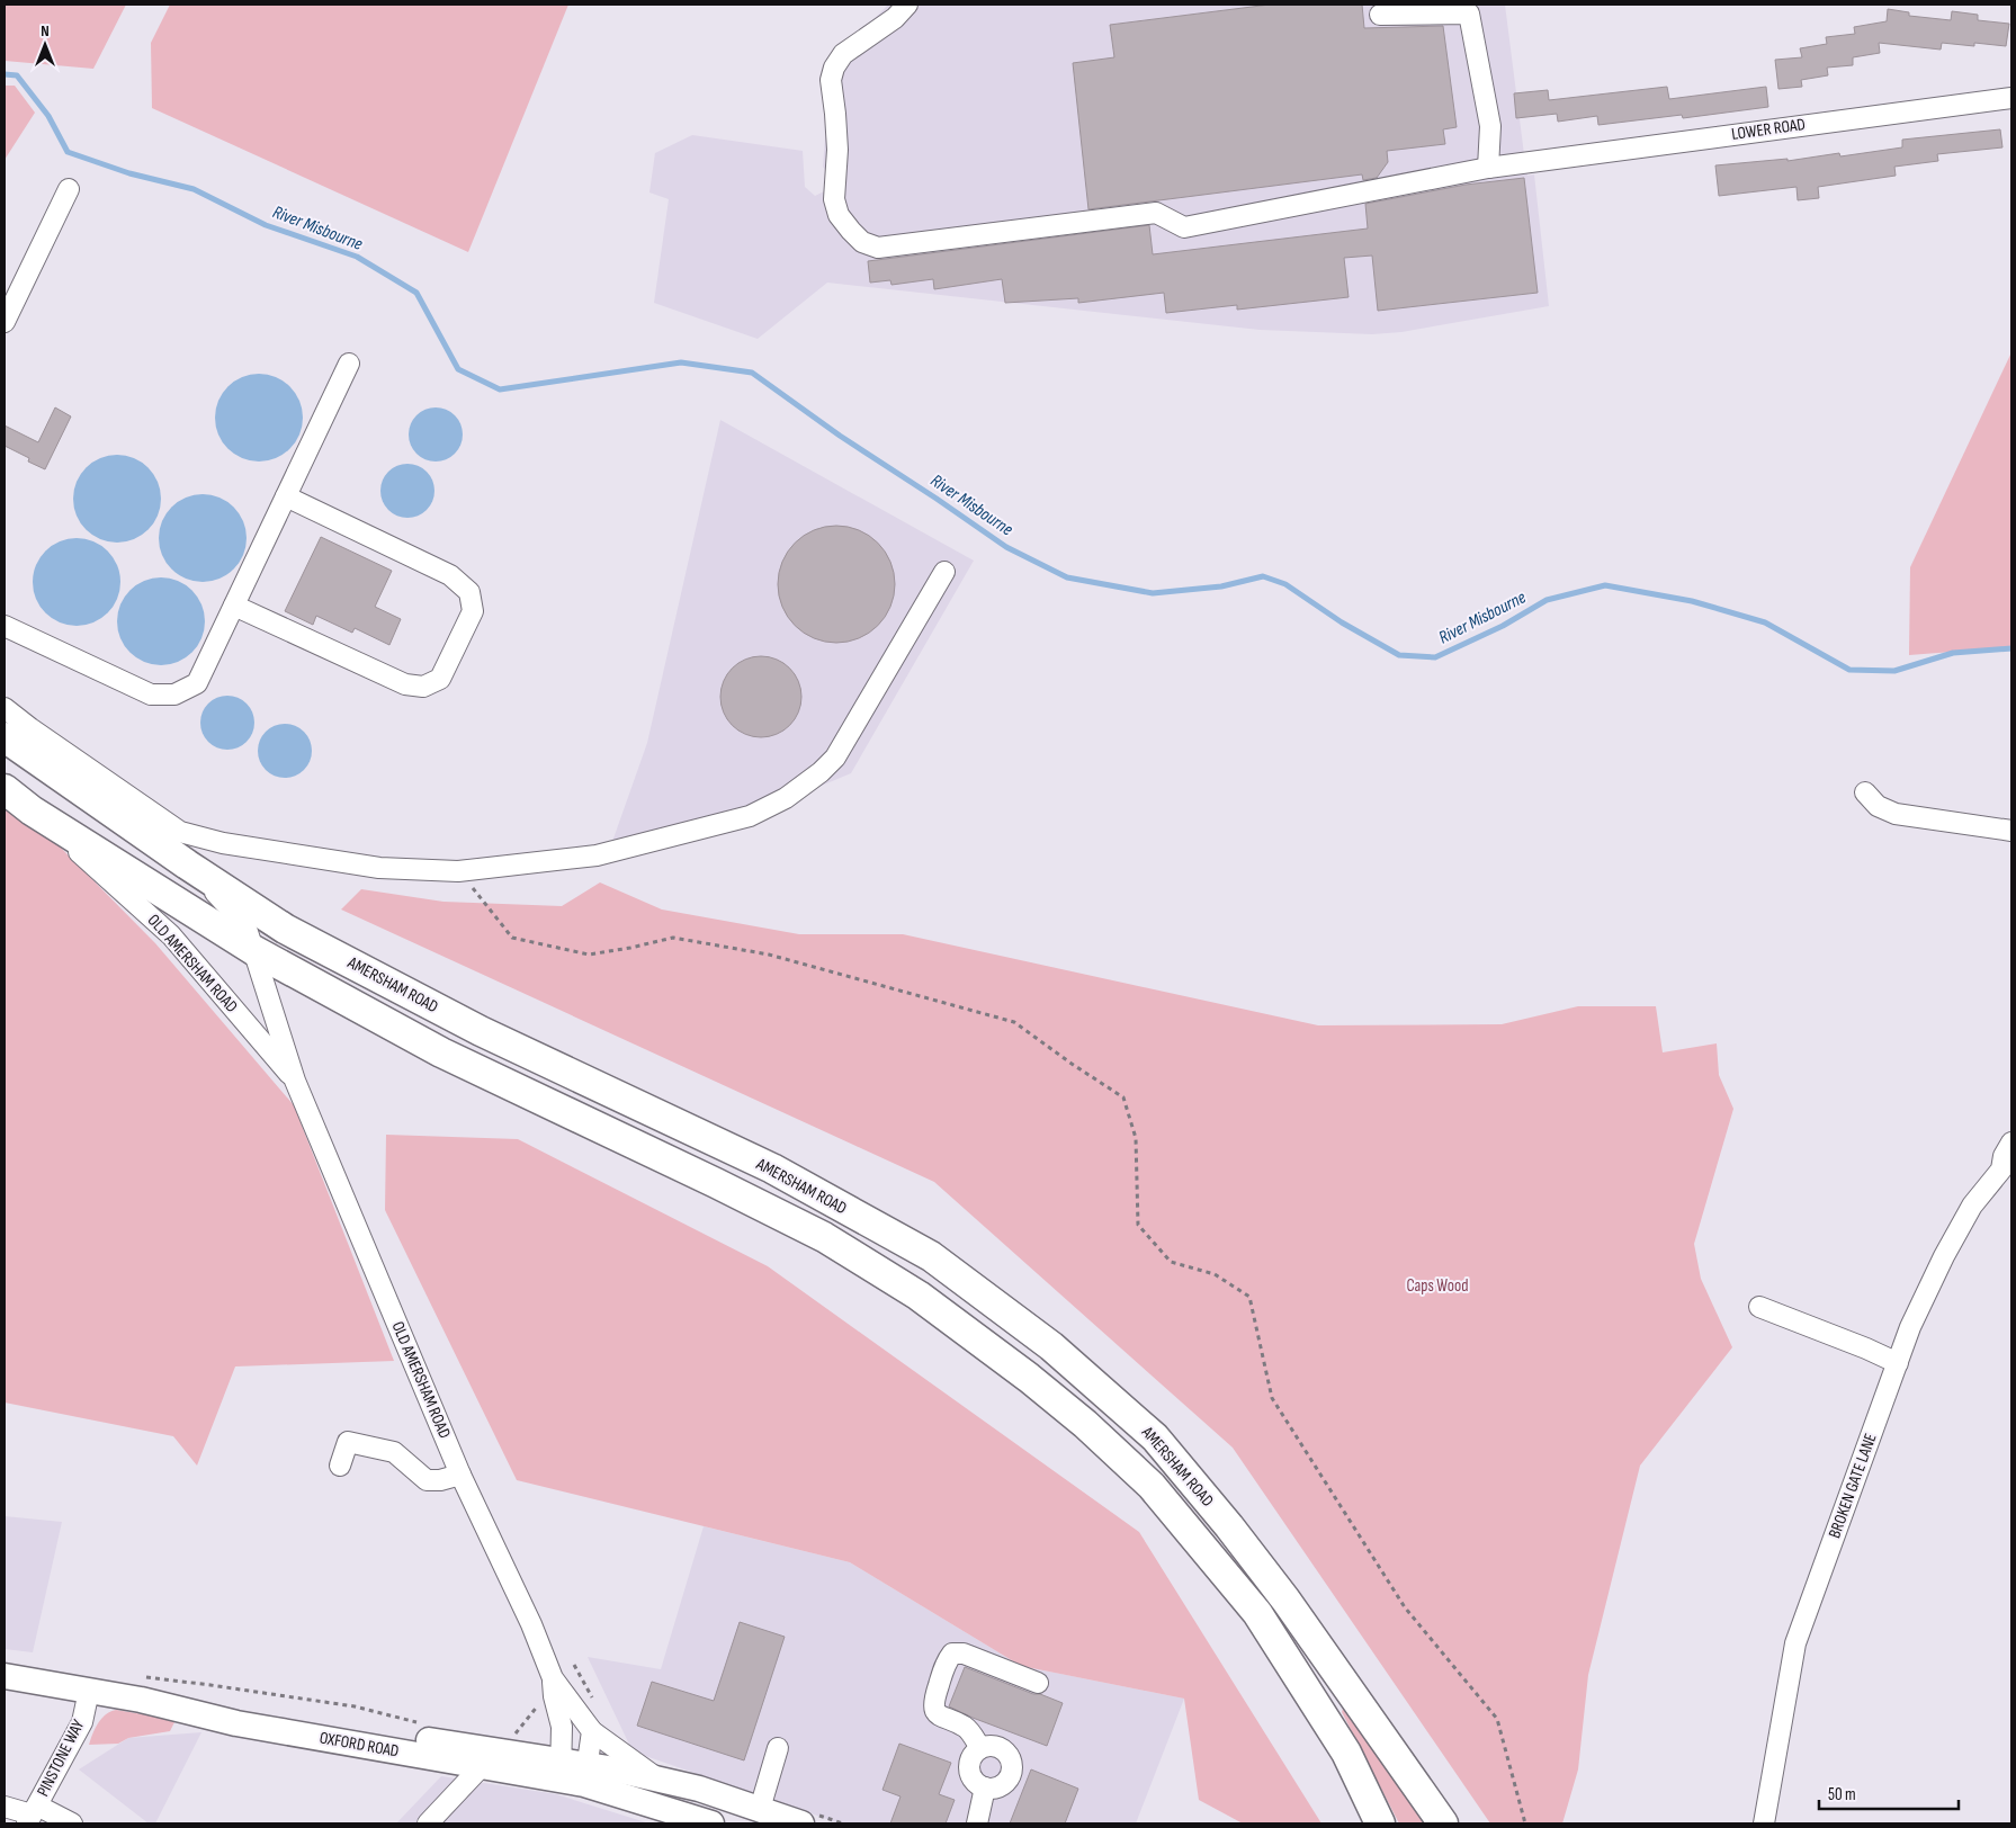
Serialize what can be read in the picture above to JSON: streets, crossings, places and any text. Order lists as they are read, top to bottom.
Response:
{
  "streets": {
    "highway": ["AMERSHAM ROAD"],
    "main road": ["OXFORD ROAD"],
    "street": [
      "LOWER ROAD",
      "OLD AMERSHAM ROAD",
      "BROKEN GATE LANE",
      "PINSTONE WAY"
    ]
  },
  "crossings": [
    ["OLD AMERSHAM ROAD", "AMERSHAM ROAD"],
    ["OLD AMERSHAM ROAD", "OXFORD ROAD"],
    ["OXFORD ROAD", "PINSTONE WAY"]
  ],
  "water": ["River Misbourne"],
  "parks": ["Caps Wood"],
  "scale_bar": "50 m",
  "north": "top"
}
